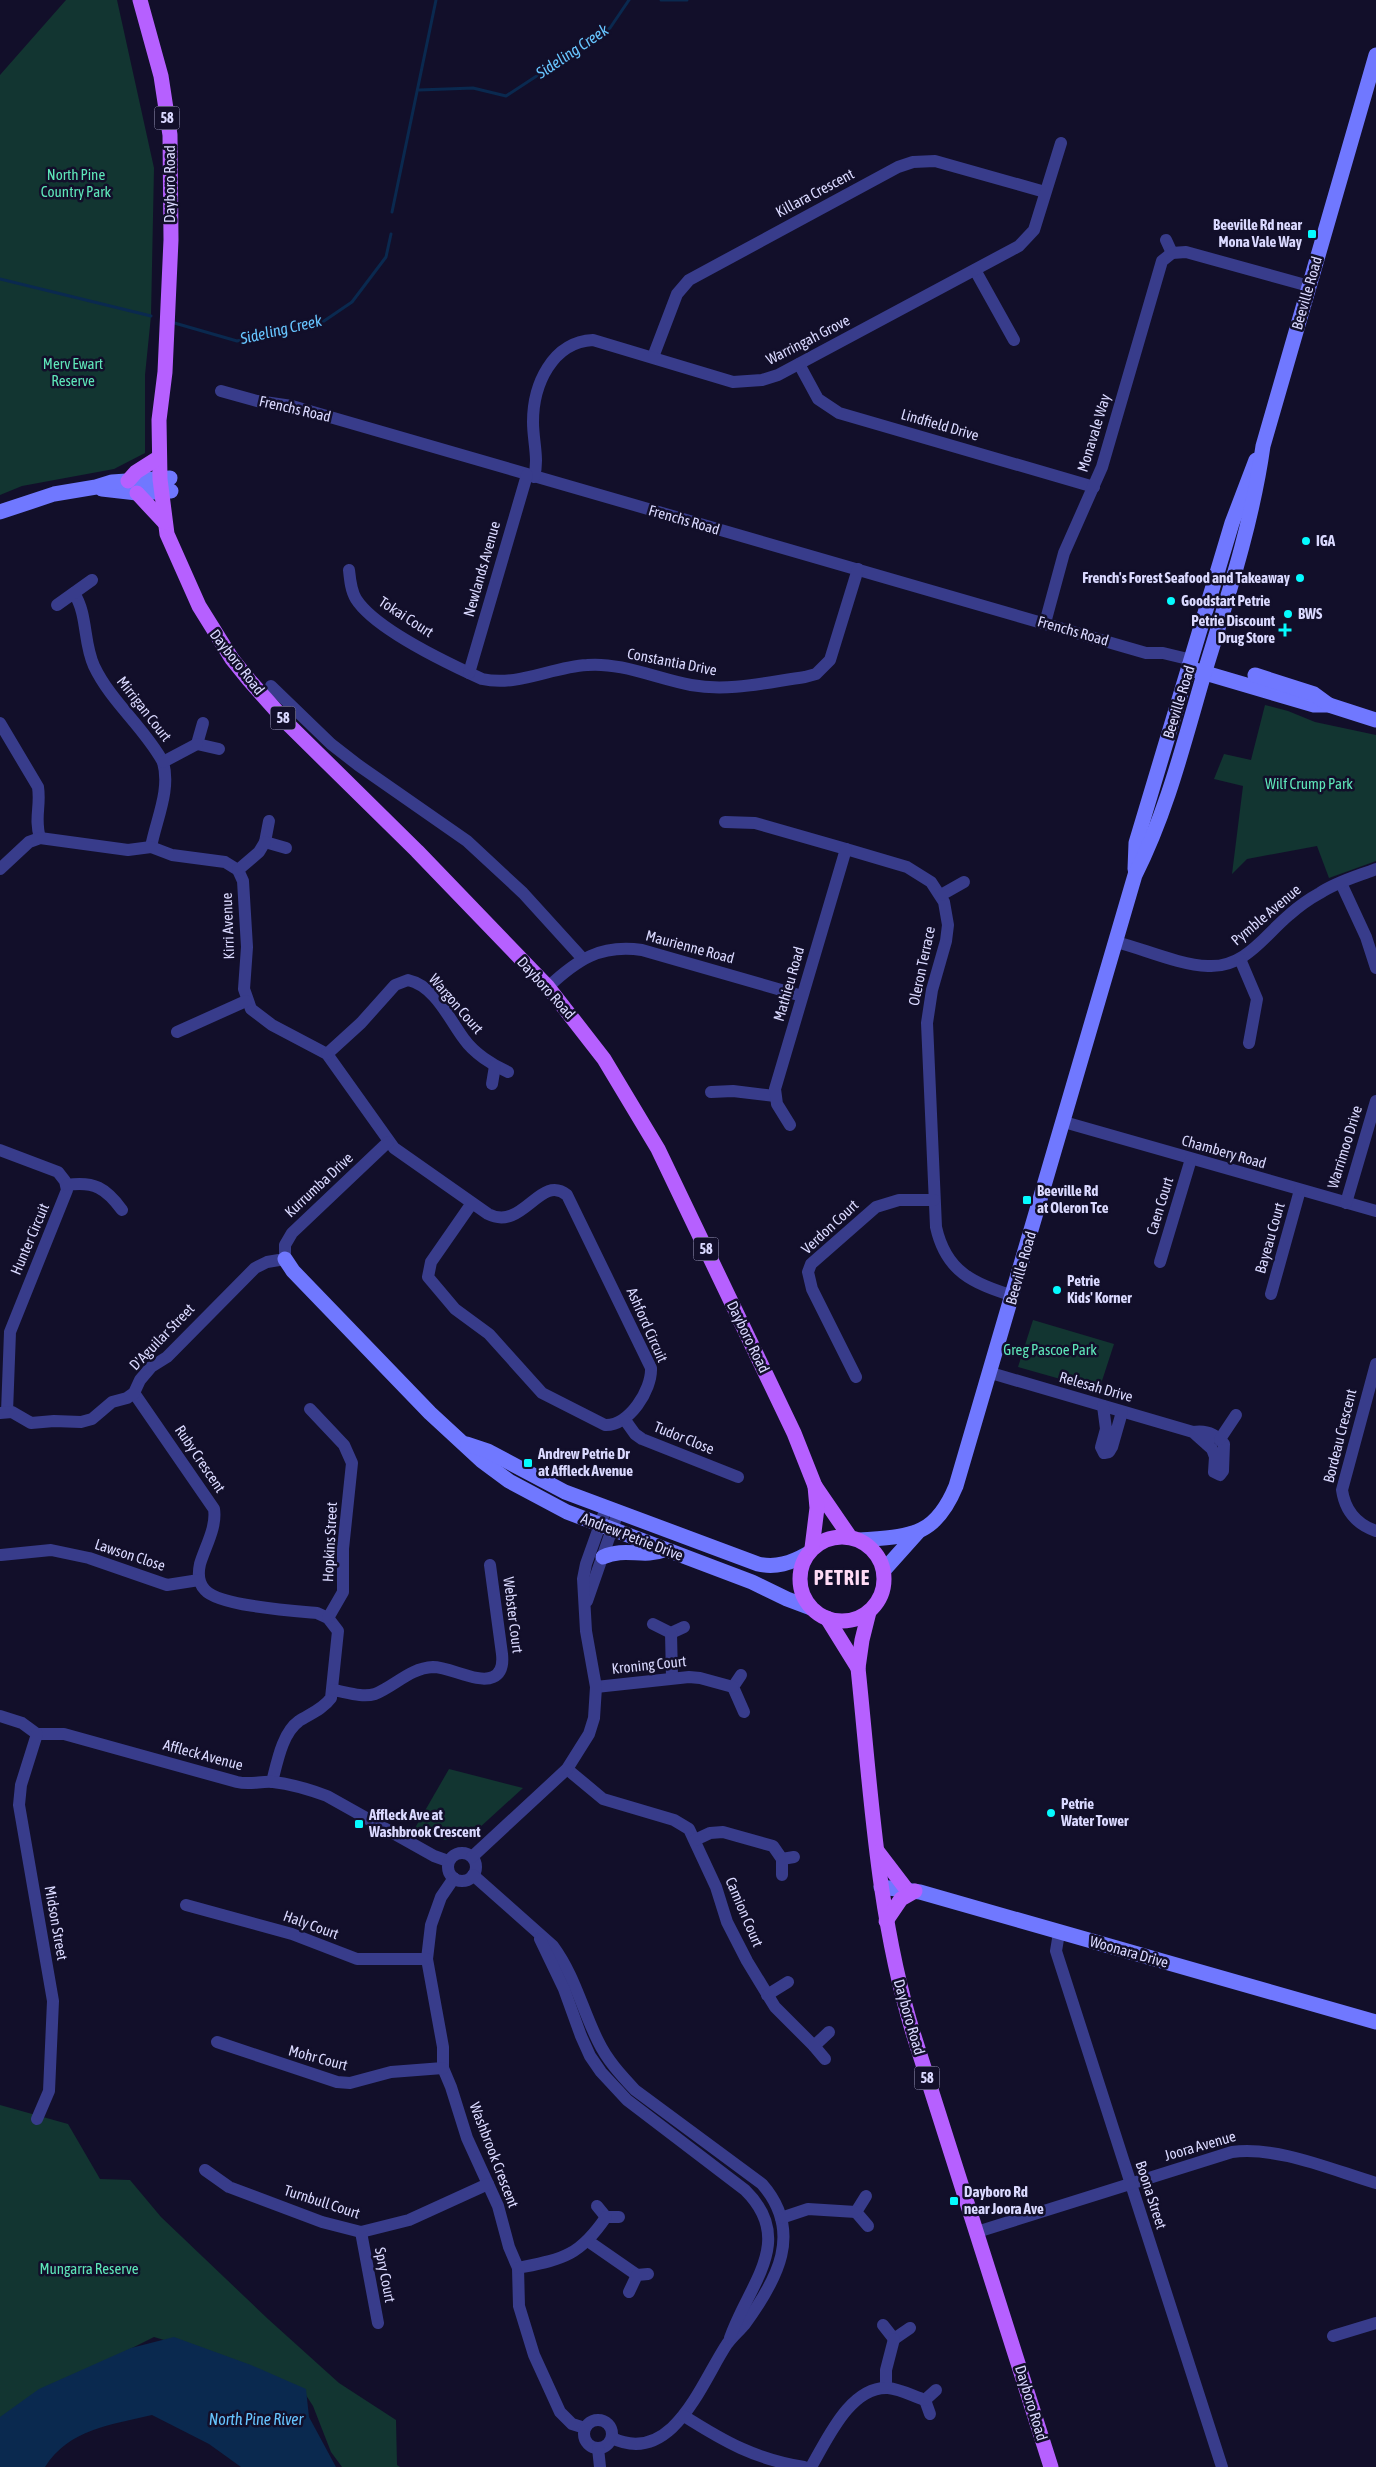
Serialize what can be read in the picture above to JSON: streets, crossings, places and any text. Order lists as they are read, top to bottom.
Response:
{
  "streets": {
    "main road": [
      "58",
      "Dayboro Road",
      "Beeville Road",
      "Frenchs Road",
      "Andrew Petrie Drive",
      "Woonara Drive"
    ],
    "street": [
      "Killara Crescent",
      "Warringah Grove",
      "Lindfield Drive",
      "Monavale Way",
      "Newlands Avenue",
      "Tokai Court",
      "Constantia Drive",
      "Mirrigan Court",
      "Pymble Avenue",
      "Kirri Avenue",
      "Maurienne Road",
      "Oleron Terrace",
      "Mathieu Road",
      "Wargon Court",
      "Warrimoo Drive",
      "Chambery Road",
      "Kurrumba Drive",
      "Caen Court",
      "Verdon Court",
      "Bayeau Court",
      "Hunter Circuit",
      "Ashford Circuit",
      "D'Aguilar Street",
      "Relesah Drive",
      "Bordeau Crescent",
      "Tudor Close",
      "Ruby Crescent",
      "Hopkins Street",
      "Lawson Close",
      "Webster Court",
      "Kroning Court",
      "Affleck Avenue",
      "Camion Court",
      "Midson Street",
      "Haly Court",
      "Mohr Court",
      "Joora Avenue",
      "Washbrook Crescent",
      "Boona Street",
      "Turnbull Court",
      "Spry Court"
    ]
  },
  "crossings": [
    ["58", "Dayboro Road"],
    ["58", "Beeville Road"],
    ["58", "Andrew Petrie Drive"],
    ["Dayboro Road", "Beeville Road"],
    ["Dayboro Road", "Maurienne Road"],
    ["Dayboro Road", "Andrew Petrie Drive"],
    ["Dayboro Road", "Woonara Drive"],
    ["Dayboro Road", "Joora Avenue"],
    ["Killara Crescent", "Warringah Grove"],
    ["Beeville Road", "Frenchs Road"],
    ["Beeville Road", "Pymble Avenue"],
    ["Beeville Road", "Oleron Terrace"],
    ["Beeville Road", "Chambery Road"],
    ["Beeville Road", "Relesah Drive"],
    ["Beeville Road", "Andrew Petrie Drive"],
    ["Warringah Grove", "Frenchs Road"],
    ["Warringah Grove", "Lindfield Drive"],
    ["Warringah Grove", "Newlands Avenue"],
    ["Frenchs Road", "Monavale Way"],
    ["Frenchs Road", "Newlands Avenue"],
    ["Frenchs Road", "Constantia Drive"],
    ["Lindfield Drive", "Monavale Way"],
    ["Newlands Avenue", "Tokai Court"],
    ["Newlands Avenue", "Constantia Drive"],
    ["Tokai Court", "Constantia Drive"],
    ["Mirrigan Court", "Kirri Avenue"],
    ["Maurienne Road", "Mathieu Road"],
    ["Oleron Terrace", "Mathieu Road"],
    ["Oleron Terrace", "Verdon Court"],
    ["Warrimoo Drive", "Chambery Road"],
    ["Chambery Road", "Caen Court"],
    ["Chambery Road", "Bayeau Court"],
    ["Kurrumba Drive", "Ashford Circuit"],
    ["Kurrumba Drive", "D'Aguilar Street"],
    ["Kurrumba Drive", "Andrew Petrie Drive"],
    ["Hunter Circuit", "D'Aguilar Street"],
    ["Ashford Circuit", "Tudor Close"],
    ["D'Aguilar Street", "Ruby Crescent"],
    ["D'Aguilar Street", "Andrew Petrie Drive"],
    ["Ruby Crescent", "Lawson Close"],
    ["Affleck Avenue", "Midson Street"],
    ["Affleck Avenue", "Washbrook Crescent"],
    ["Haly Court", "Washbrook Crescent"],
    ["Woonara Drive", "Boona Street"],
    ["Mohr Court", "Washbrook Crescent"],
    ["Joora Avenue", "Boona Street"],
    ["Washbrook Crescent", "Turnbull Court"],
    ["Turnbull Court", "Spry Court"]
  ],
  "districts": ["PETRIE"],
  "water": ["Sideling Creek", "North Pine River"],
  "parks": [
    "North Pine Country Park",
    "Merv Ewart Reserve",
    "Wilf Crump Park",
    "Greg Pascoe Park",
    "Mungarra Reserve"
  ],
  "places": {
    "transit": [
      "Beeville Rd near Mona Vale Way",
      "Beeville Rd at Oleron Tce",
      "Andrew Petrie Dr at Affleck Avenue",
      "Affleck Ave at Washbrook Crescent",
      "Dayboro Rd near Joora Ave"
    ],
    "other": [
      "IGA",
      "French's Forest Seafood and Takeaway",
      "Goodstart Petrie",
      "BWS",
      "Petrie Kids' Korner",
      "Petrie Water Tower"
    ],
    "health": ["Petrie Discount Drug Store"]
  }
}
